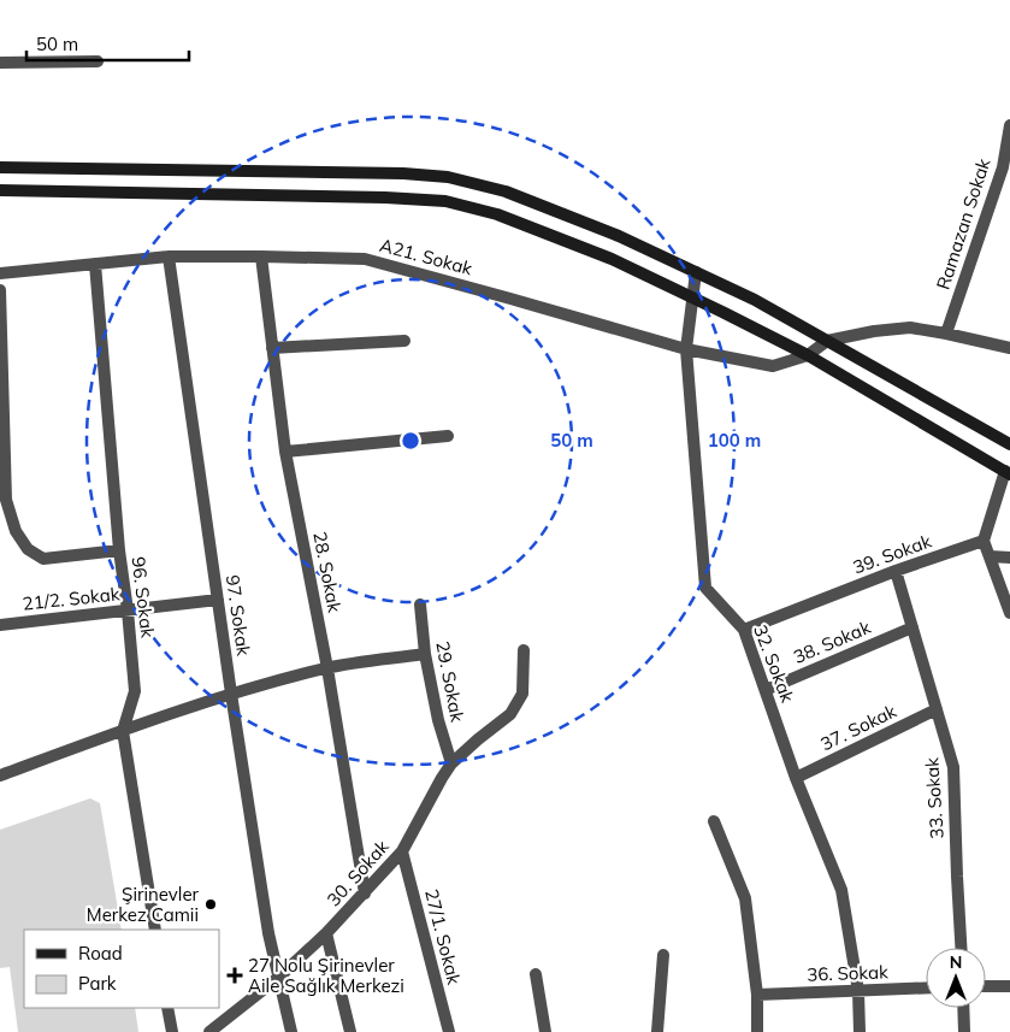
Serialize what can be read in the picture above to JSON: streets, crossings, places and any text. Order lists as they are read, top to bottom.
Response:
{
  "streets": {
    "street": [
      "Ramazan Sokak",
      "A21. Sokak",
      "39. Sokak",
      "28. Sokak",
      "96. Sokak",
      "21/2. Sokak",
      "97. Sokak",
      "38. Sokak",
      "32. Sokak",
      "29. Sokak",
      "37. Sokak",
      "33. Sokak",
      "30. Sokak",
      "27/1. Sokak",
      "36. Sokak"
    ]
  },
  "crossings": [
    ["A21. Sokak", "28. Sokak"],
    ["A21. Sokak", "96. Sokak"],
    ["A21. Sokak", "97. Sokak"],
    ["A21. Sokak", "32. Sokak"],
    ["39. Sokak", "32. Sokak"],
    ["39. Sokak", "33. Sokak"],
    ["28. Sokak", "30. Sokak"],
    ["96. Sokak", "21/2. Sokak"],
    ["21/2. Sokak", "97. Sokak"],
    ["97. Sokak", "30. Sokak"],
    ["38. Sokak", "32. Sokak"],
    ["38. Sokak", "33. Sokak"],
    ["32. Sokak", "37. Sokak"],
    ["32. Sokak", "36. Sokak"],
    ["29. Sokak", "30. Sokak"],
    ["37. Sokak", "33. Sokak"],
    ["30. Sokak", "27/1. Sokak"]
  ],
  "places": {
    "other": ["Şirinevler Merkez Camii"],
    "health": ["27 Nolu Şirinevler Aile Sağlık Merkezi"]
  },
  "legend": ["Road", "Park"],
  "scale_bar": "50 m",
  "north": "top",
  "rings": ["50 m", "100 m"]
}
